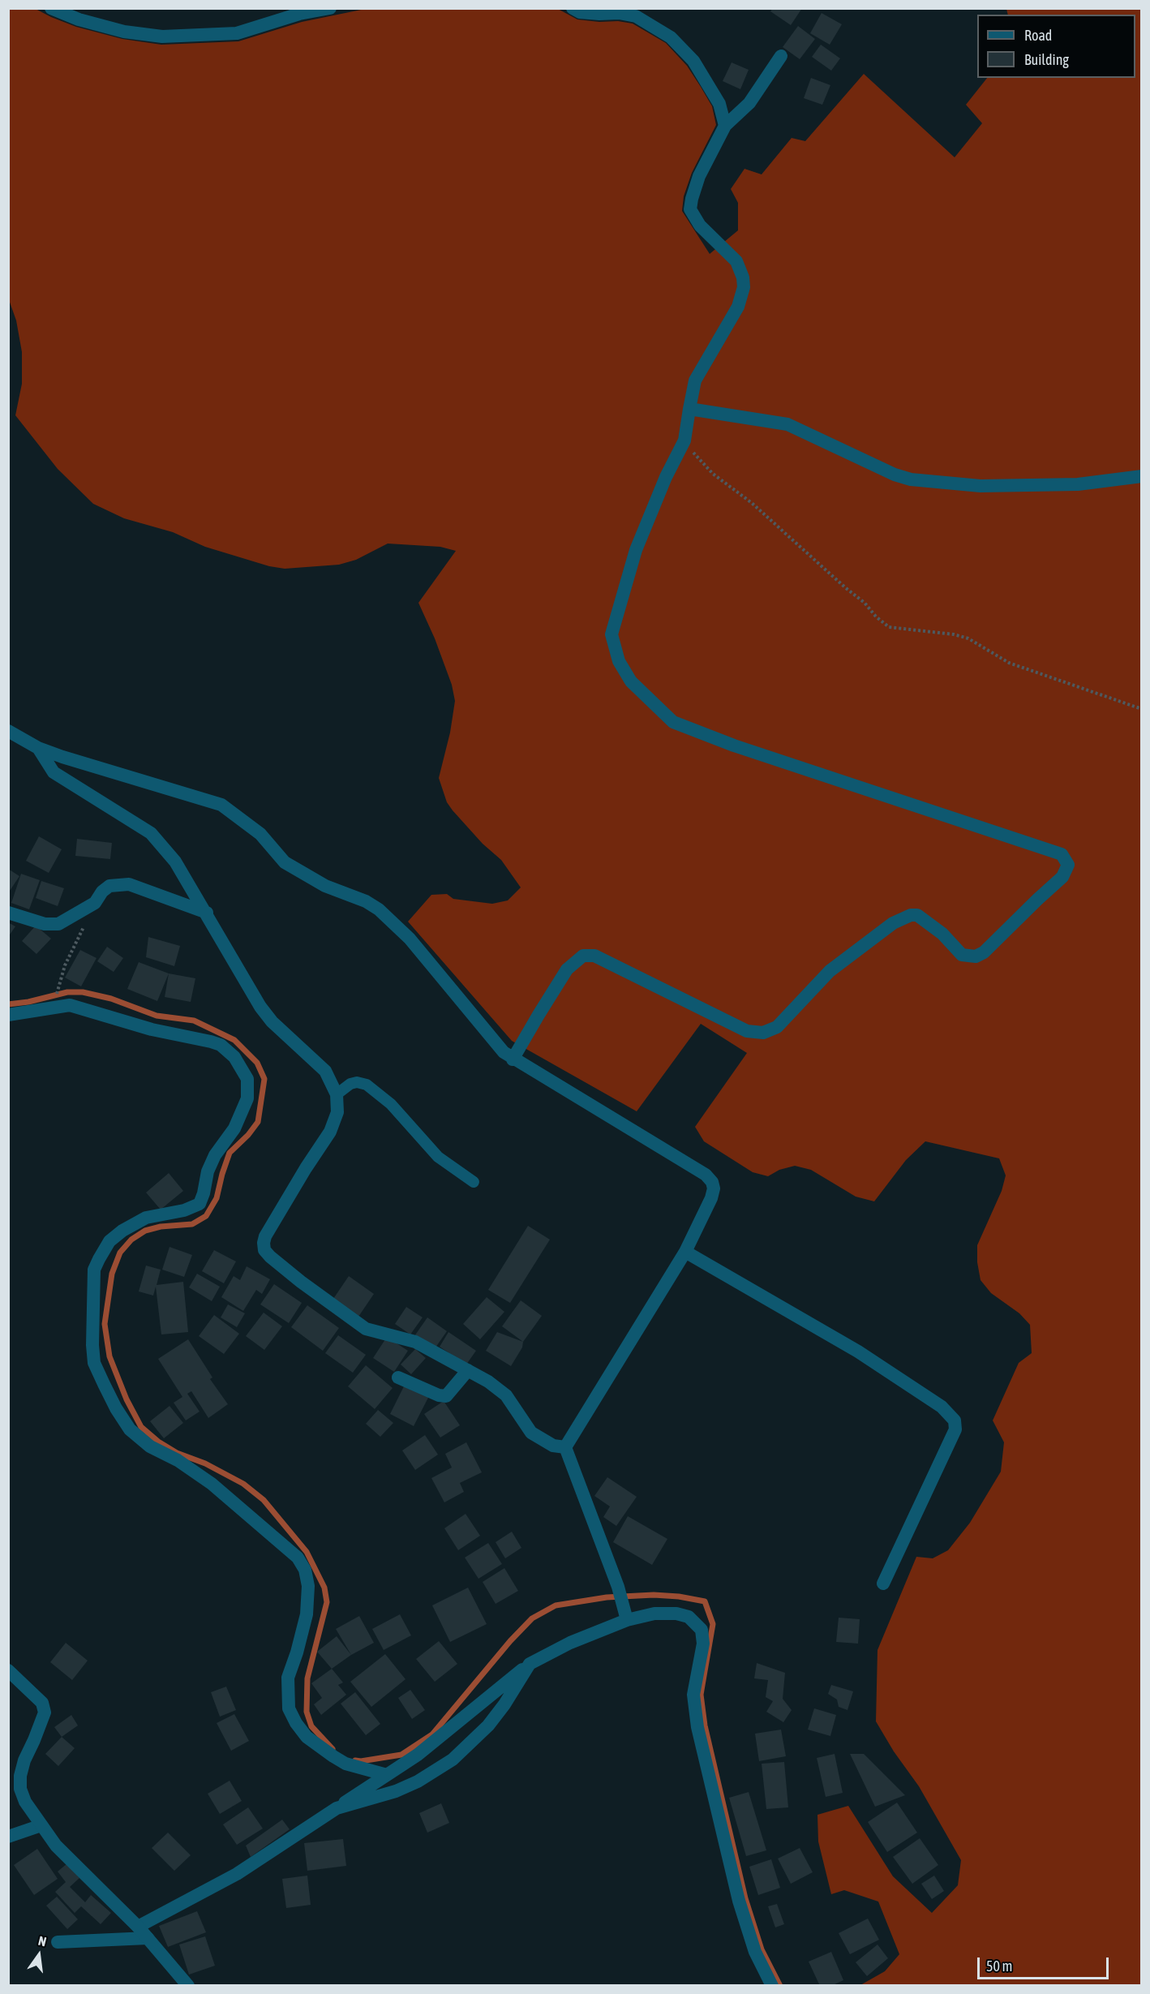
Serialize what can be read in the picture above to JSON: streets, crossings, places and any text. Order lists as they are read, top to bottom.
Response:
{
  "legend": ["Road", "Building"],
  "scale_bar": "50 m",
  "north": "top"
}
